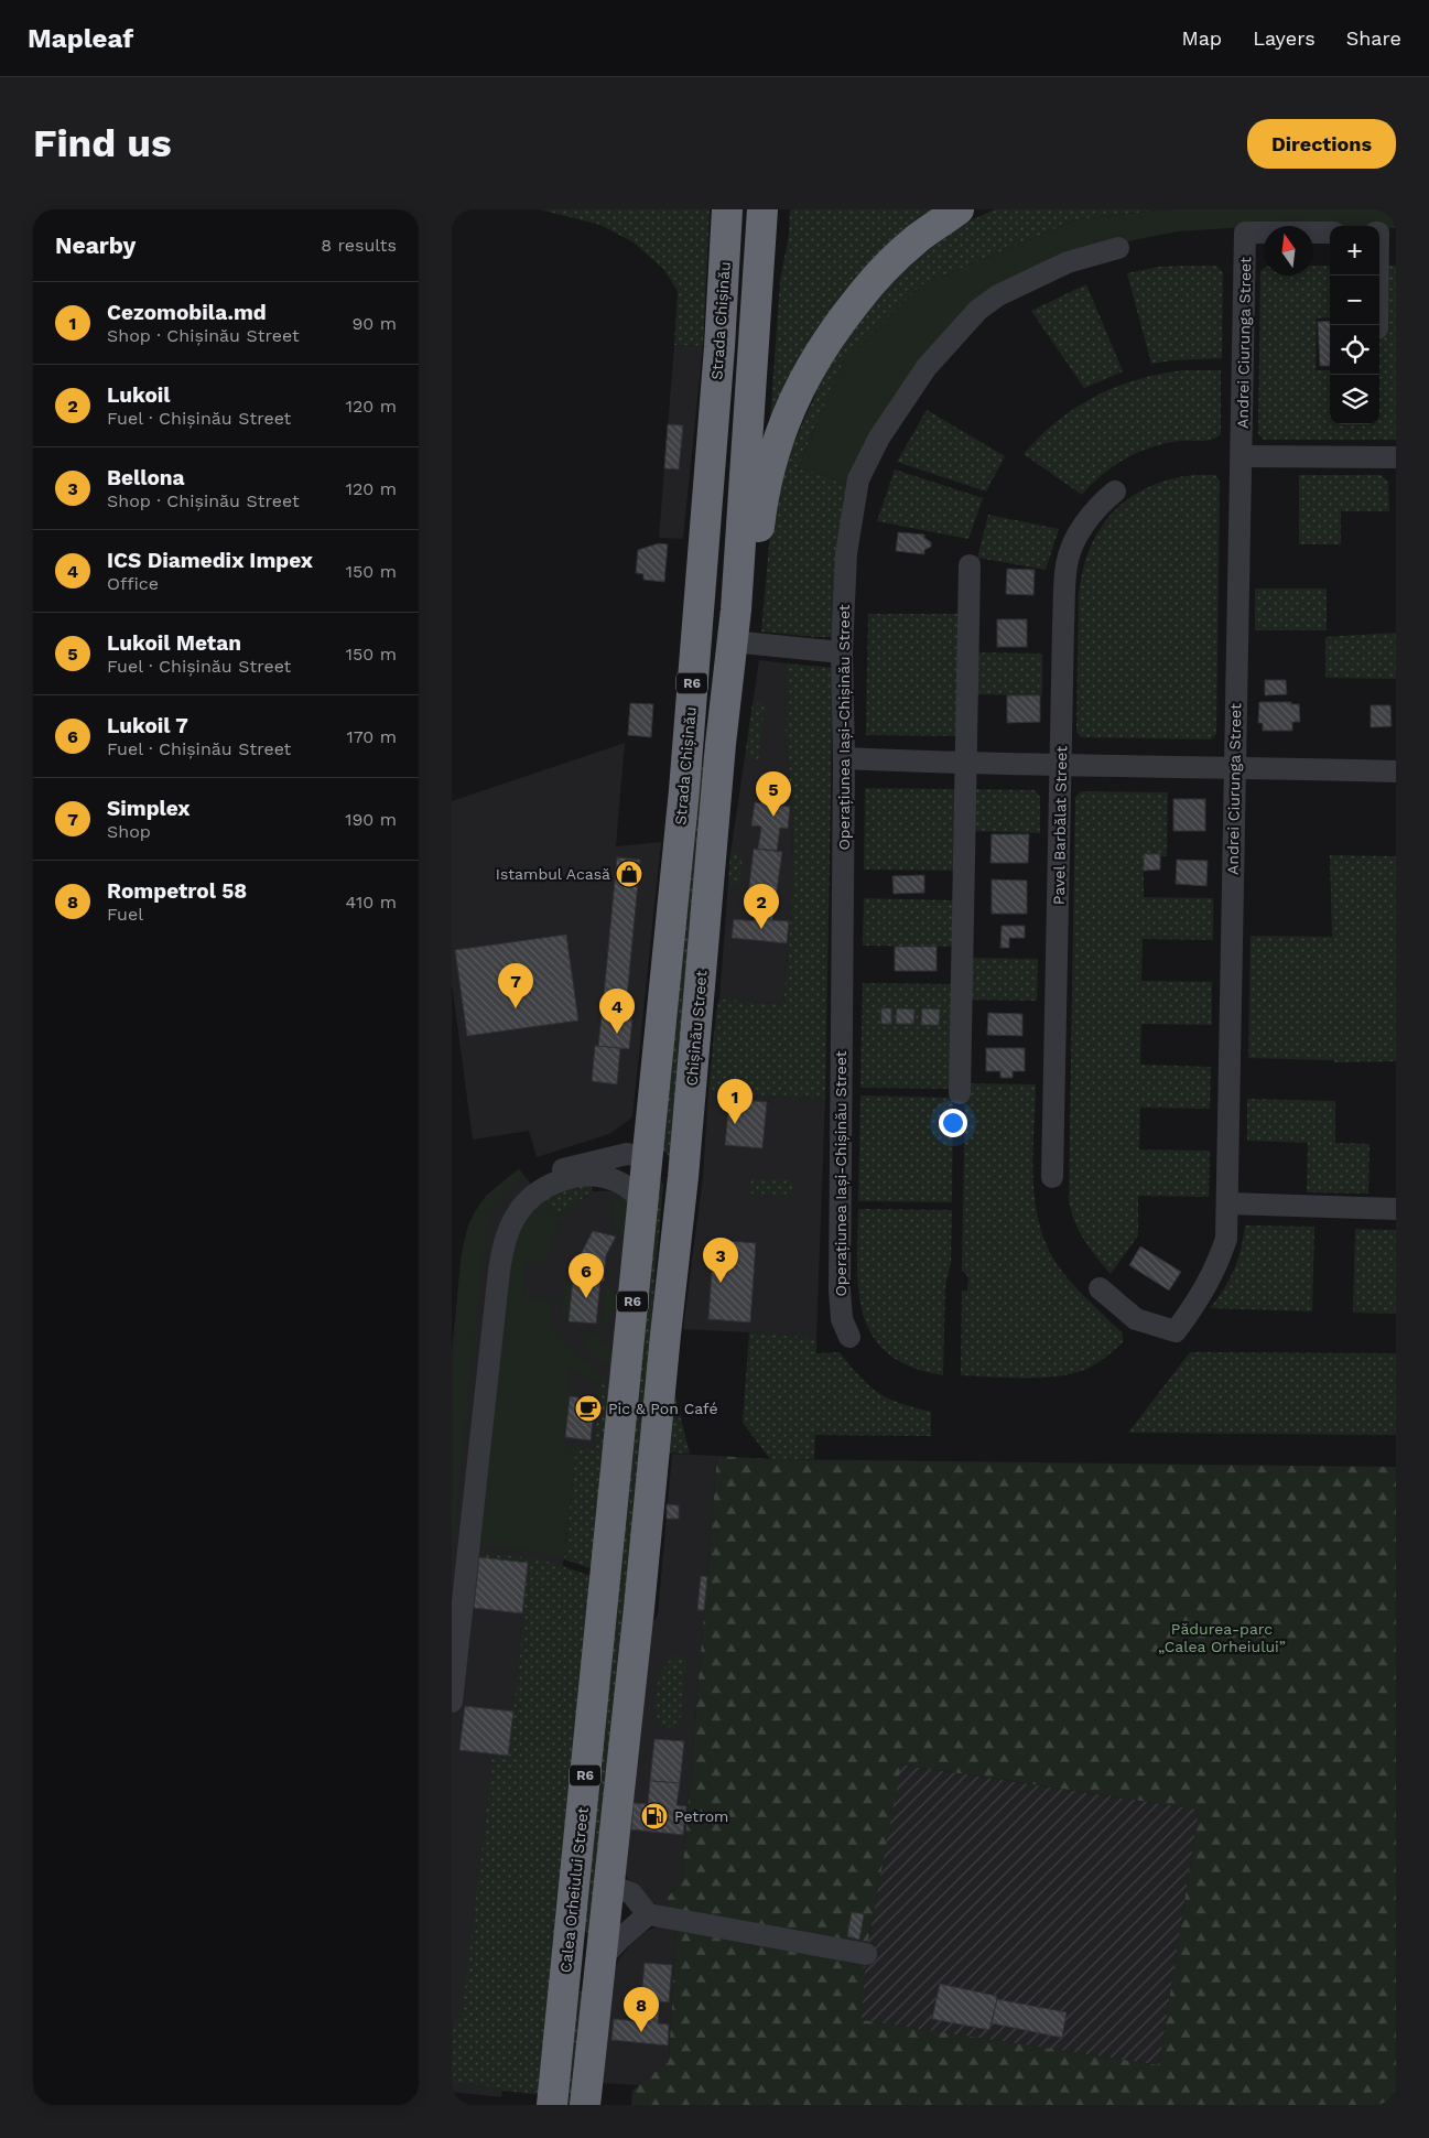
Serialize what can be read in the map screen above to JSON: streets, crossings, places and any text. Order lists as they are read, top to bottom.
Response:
{
  "streets": {
    "highway": [
      "Strada Chișinău",
      "R6",
      "Chișinău Street",
      "Calea Orheiului Street"
    ],
    "street": ["Andrei Ciurunga Street", "Operațiunea Iași-Chișinău Street", "Pavel Barbălat Street"]
  },
  "crossings": [
    ["Strada Chișinău", "R6"],
    ["R6", "Chișinău Street"],
    ["R6", "Calea Orheiului Street"]
  ],
  "parks": ["Pădurea-parc „Calea Orheiului”"],
  "places": {
    "shop": ["Istambul Acasă"],
    "cafe": ["Pic & Pon Café"],
    "fuel station": ["Petrom"]
  },
  "north": "top",
  "page": {
    "header": "Mapleaf",
    "nav": ["Map", "Layers", "Share"],
    "buttons": "Directions",
    "title": "Find us",
    "heading": ["Nearby", "8 results"],
    "map_buttons": ["+", "−"],
    "list": [
      {
        "mark": "1",
        "name": "Cezomobila.md",
        "note": "Shop · Chișinău Street",
        "value": "90 m"
      },
      {
        "mark": "2",
        "name": "Lukoil",
        "note": "Fuel · Chișinău Street",
        "value": "120 m"
      },
      {
        "mark": "3",
        "name": "Bellona",
        "note": "Shop · Chișinău Street",
        "value": "120 m"
      },
      {
        "mark": "4",
        "name": "ICS Diamedix Impex",
        "note": "Office",
        "value": "150 m"
      },
      {
        "mark": "5",
        "name": "Lukoil Metan",
        "note": "Fuel · Chișinău Street",
        "value": "150 m"
      },
      {
        "mark": "6",
        "name": "Lukoil 7",
        "note": "Fuel · Chișinău Street",
        "value": "170 m"
      },
      {
        "mark": "7",
        "name": "Simplex",
        "note": "Shop",
        "value": "190 m"
      },
      {
        "mark": "8",
        "name": "Rompetrol 58",
        "note": "Fuel",
        "value": "410 m"
      }
    ],
    "pins": [
      "5",
      "2",
      "7",
      "4",
      "1",
      "3",
      "6",
      "8"
    ]
  }
}
